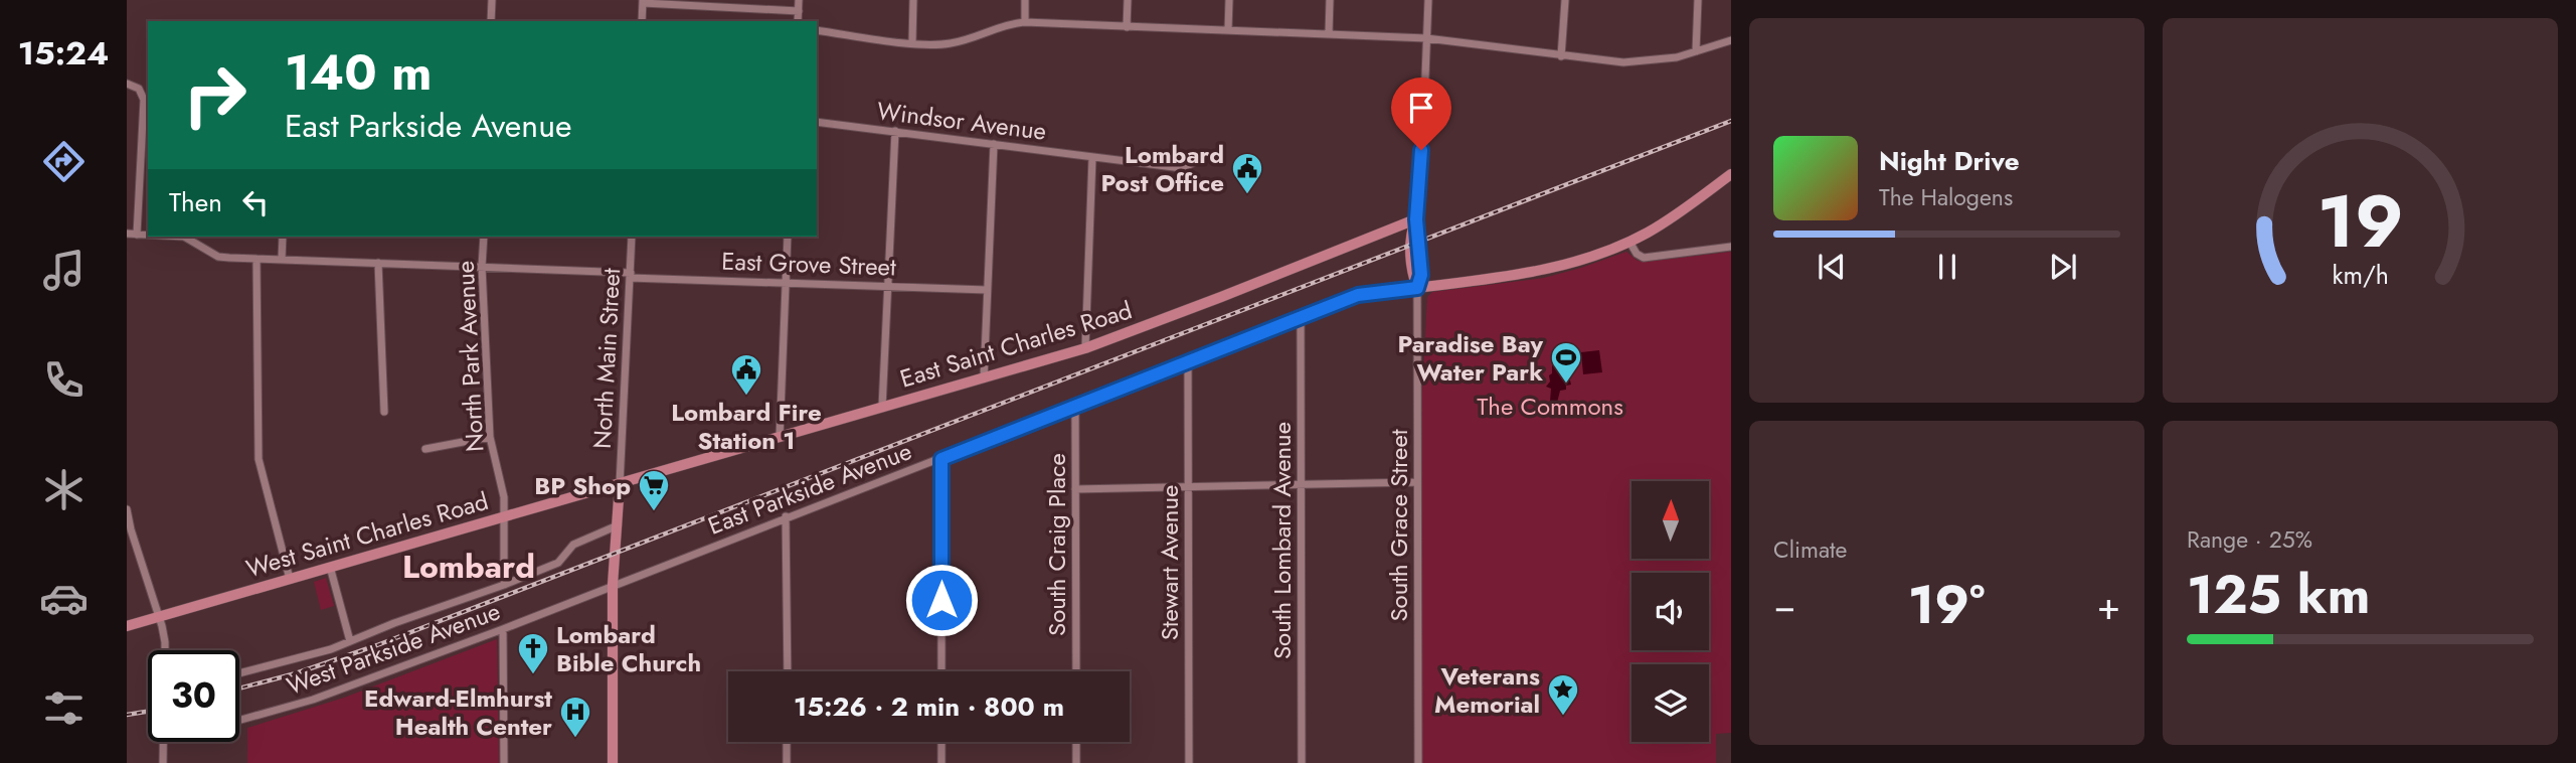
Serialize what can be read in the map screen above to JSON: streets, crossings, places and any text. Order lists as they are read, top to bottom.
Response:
{
  "streets": {
    "main road": ["East Saint Charles Road", "West Saint Charles Road"],
    "street": [
      "Windsor Avenue",
      "East Grove Street",
      "North Park Avenue",
      "North Main Street",
      "East Parkside Avenue",
      "South Grace Street",
      "South Lombard Avenue",
      "South Craig Place",
      "Stewart Avenue",
      "West Parkside Avenue"
    ]
  },
  "crossings": [
    ["East Grove Street", "North Park Avenue"],
    ["East Grove Street", "North Main Street"],
    ["East Saint Charles Road", "North Main Street"],
    ["East Saint Charles Road", "West Saint Charles Road"],
    ["North Park Avenue", "West Saint Charles Road"],
    ["North Main Street", "West Saint Charles Road"],
    ["East Parkside Avenue", "South Grace Street"],
    ["East Parkside Avenue", "South Lombard Avenue"],
    ["East Parkside Avenue", "South Craig Place"],
    ["East Parkside Avenue", "Stewart Avenue"],
    ["East Parkside Avenue", "West Parkside Avenue"]
  ],
  "districts": ["Lombard"],
  "parks": ["The Commons"],
  "places": {
    "public building": ["Lombard Post Office", "Lombard Fire Station 1"],
    "sports": ["Paradise Bay Water Park"],
    "supermarket": ["BP Shop"],
    "church": ["Lombard Bible Church"],
    "place": ["Veterans Memorial"],
    "hospital": ["Edward-Elmhurst Health Center"]
  },
  "north": "top",
  "page": {
    "tabs": "15:24",
    "turn": ["140 m", "East Parkside Avenue"],
    "song": ["Night Drive", "The Halogens"],
    "then": "Then",
    "tile": [
      "Climate",
      ["Range · 25%", "125 km"]
    ],
    "heat": ["−", "19°", "+"],
    "limit": "30",
    "trip": "15:26 · 2 min · 800 m",
    "gauge": ["19", "km/h"]
  }
}
